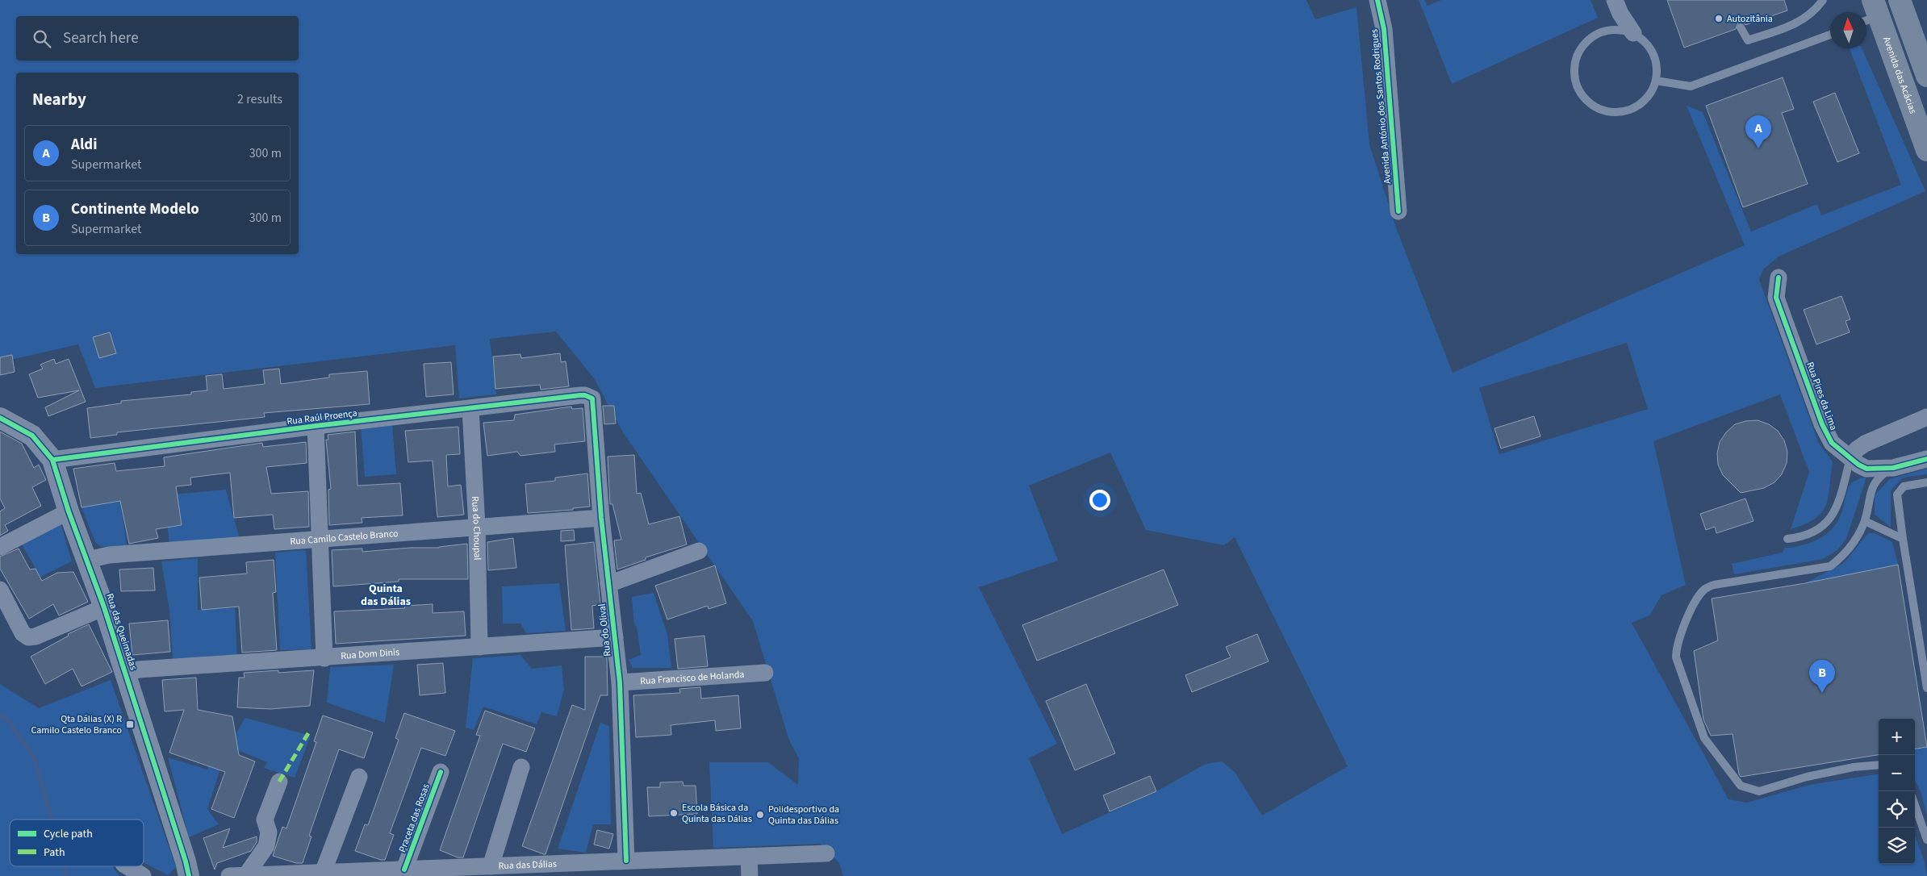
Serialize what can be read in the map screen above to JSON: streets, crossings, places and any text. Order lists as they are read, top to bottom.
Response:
{
  "streets": {
    "main road": ["Avenida das Acácias"],
    "street": [
      "Avenida António dos Santos Rodrigues",
      "Rua Pires da Lima",
      "Rua Raúl Proença",
      "Rua do Choupal",
      "Rua Camilo Castelo Branco",
      "Rua do Olival",
      "Rua das Queimadas",
      "Rua Dom Dinis",
      "Rua Francisco de Holanda",
      "Praceta das Rosas",
      "Rua das Dálias"
    ]
  },
  "crossings": [
    ["Rua Raúl Proença", "Rua do Choupal"],
    ["Rua Raúl Proença", "Rua do Olival"],
    ["Rua Raúl Proença", "Rua das Queimadas"],
    ["Rua do Choupal", "Rua Camilo Castelo Branco"],
    ["Rua do Choupal", "Rua Dom Dinis"],
    ["Rua Camilo Castelo Branco", "Rua do Olival"],
    ["Rua Camilo Castelo Branco", "Rua das Queimadas"],
    ["Rua do Olival", "Rua Dom Dinis"],
    ["Rua do Olival", "Rua Francisco de Holanda"],
    ["Rua do Olival", "Rua das Dálias"],
    ["Rua das Queimadas", "Rua Dom Dinis"],
    ["Praceta das Rosas", "Rua das Dálias"]
  ],
  "districts": ["Quinta das Dálias"],
  "places": {
    "other": ["Autozitânia", "Escola Básica da Quinta das Dálias", "Polidesportivo da Quinta das Dálias"],
    "transit": ["Qta Dálias (X) R Camilo Castelo Branco"]
  },
  "legend": ["Cycle path", "Path"],
  "north": "top",
  "page": {
    "search": "Search here",
    "heading": ["Nearby", "2 results"],
    "pins": ["A", "B"],
    "list": [
      {
        "mark": "A",
        "name": "Aldi",
        "note": "Supermarket",
        "value": "300 m"
      },
      {
        "mark": "B",
        "name": "Continente Modelo",
        "note": "Supermarket",
        "value": "300 m"
      }
    ],
    "map_buttons": ["+", "−"]
  }
}
